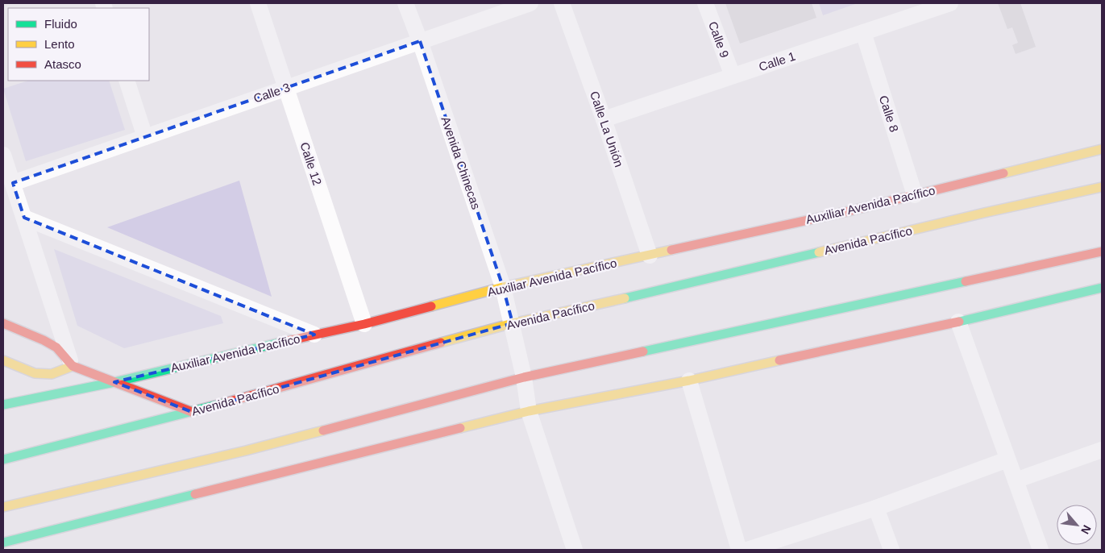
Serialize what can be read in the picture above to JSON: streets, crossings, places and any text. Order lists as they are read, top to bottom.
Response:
{
  "streets": {
    "main road": ["Auxiliar Avenida Pacífico", "Avenida Pacífico"],
    "street": [
      "Calle 9",
      "Calle 1",
      "Calle 3",
      "Calle 8",
      "Calle La Unión",
      "Avenida Chinecas",
      "Calle 12"
    ]
  },
  "crossings": [
    ["Calle 9", "Calle 1"],
    ["Calle 1", "Calle 8"],
    ["Calle 1", "Calle La Unión"],
    ["Calle 3", "Avenida Chinecas"],
    ["Calle 3", "Calle 12"],
    ["Calle 8", "Auxiliar Avenida Pacífico"],
    ["Calle La Unión", "Auxiliar Avenida Pacífico"],
    ["Avenida Chinecas", "Auxiliar Avenida Pacífico"],
    ["Avenida Chinecas", "Avenida Pacífico"],
    ["Calle 12", "Auxiliar Avenida Pacífico"]
  ],
  "legend": ["Fluido", "Lento", "Atasco"],
  "north": "bottom right"
}
